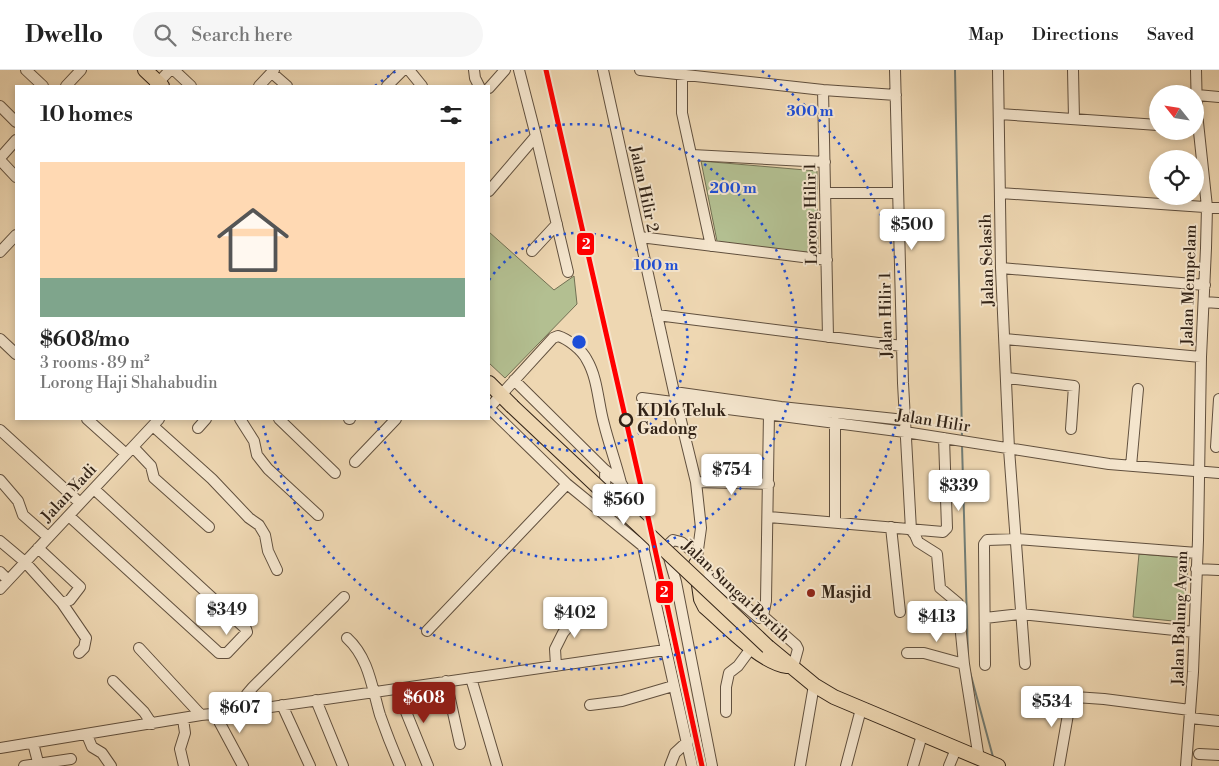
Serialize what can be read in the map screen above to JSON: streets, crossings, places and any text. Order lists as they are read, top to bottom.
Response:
{
  "streets": {
    "main road": ["Jalan Sungai Bertih"],
    "street": [
      "Jalan Hilir 2",
      "Lorong Hilir 1",
      "Jalan Selasih",
      "Jalan Mempelam",
      "Jalan Hilir 1",
      "Jalan Hilir",
      "Jalan Yadi",
      "Jalan Balung Ayam"
    ]
  },
  "crossings": [
    ["Jalan Hilir 2", "Jalan Hilir"],
    ["Jalan Selasih", "Jalan Hilir"],
    ["Jalan Mempelam", "Jalan Hilir"],
    ["Jalan Mempelam", "Jalan Balung Ayam"],
    ["Jalan Hilir 1", "Jalan Hilir"],
    ["Jalan Hilir", "Jalan Balung Ayam"]
  ],
  "places": ["KD16 Teluk Gadong", "Masjid"],
  "lines": ["rail line 2"],
  "north": "top left",
  "page": {
    "header": "Dwello",
    "search": "Search here",
    "nav": ["Map", "Directions", "Saved"],
    "heading": "10 homes",
    "list": [
      {
        "name": "$608/mo",
        "note": "3 rooms · 89 m² · Lorong Haji Shahabudin"
      }
    ],
    "price": [
      "$500",
      "$754",
      "$339",
      "$560",
      "$349",
      "$402",
      "$413",
      "$608",
      "$534",
      "$607"
    ]
  },
  "rings": ["300 m", "200 m", "100 m"]
}
